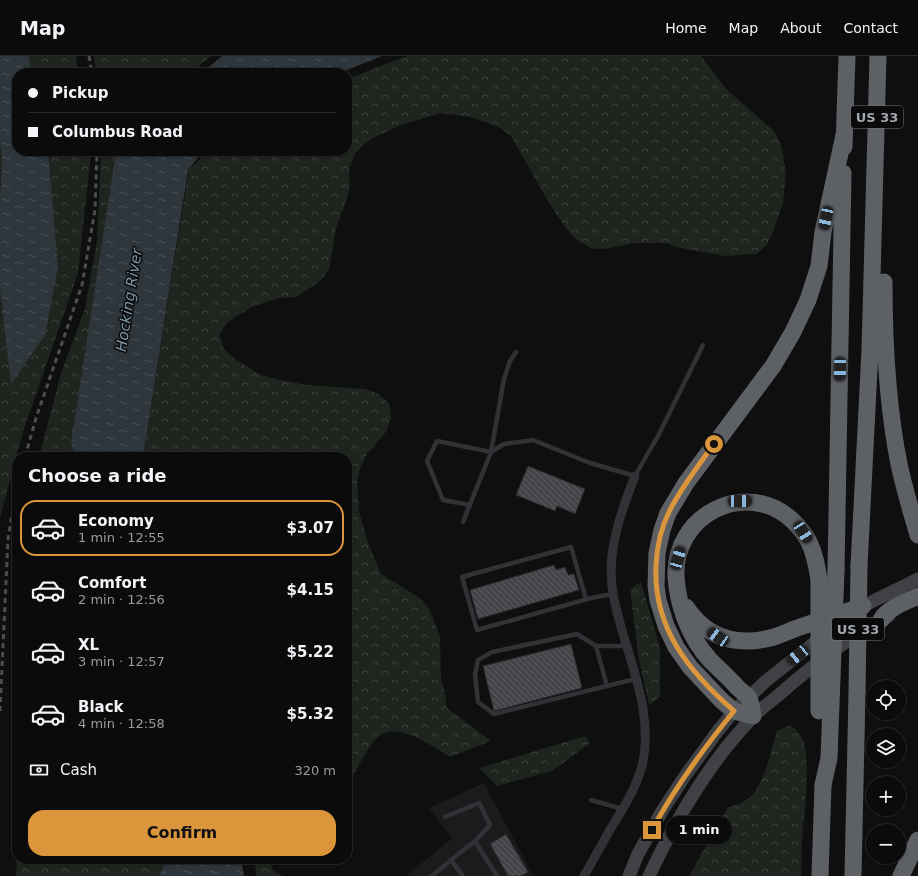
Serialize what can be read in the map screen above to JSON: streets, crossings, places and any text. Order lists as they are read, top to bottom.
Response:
{
  "streets": {
    "highway": ["US 33"]
  },
  "water": ["Hocking River"],
  "page": {
    "header": "Map",
    "nav": [
      "Home",
      "Map",
      "About",
      "Contact"
    ],
    "banner": ["Pickup", "Columbus Road"],
    "heading": "Choose a ride",
    "list": [
      {
        "name": "Economy",
        "note": "1 min · 12:55",
        "value": "$3.07"
      },
      {
        "name": "Comfort",
        "note": "2 min · 12:56",
        "value": "$4.15"
      },
      {
        "name": "XL",
        "note": "3 min · 12:57",
        "value": "$5.22"
      },
      {
        "name": "Black",
        "note": "4 min · 12:58",
        "value": "$5.32"
      }
    ],
    "map_buttons": ["+", "−"],
    "pay": ["Cash", "320 m"],
    "buttons": "Confirm",
    "bubble": "1 min"
  }
}
